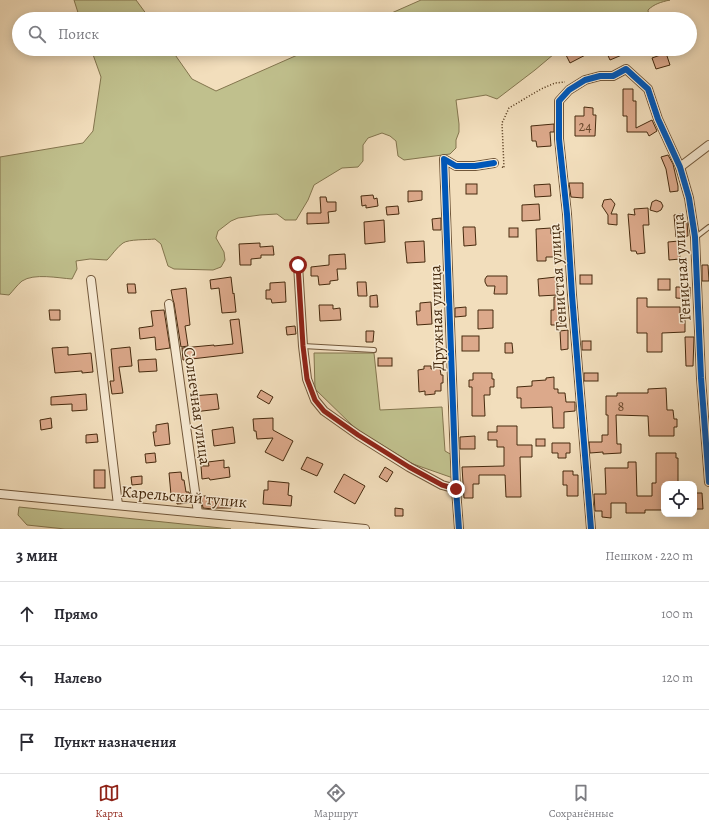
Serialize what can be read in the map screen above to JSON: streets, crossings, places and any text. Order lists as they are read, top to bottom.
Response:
{
  "streets": {
    "street": [
      "Тенисная улица",
      "Тенистая улица",
      "Дружная улица",
      "Солнечная улица",
      "Карельский тупик"
    ]
  },
  "crossings": [
    ["Тенисная улица", "Тенистая улица"],
    ["Солнечная улица", "Карельский тупик"]
  ],
  "house_numbers": ["24", "8"],
  "page": {
    "search": "Поиск",
    "heading": ["3 мин", "Пешком · 220 m"],
    "list": [
      ["Прямо", "100 m"],
      ["Налево", "120 m"],
      "Пункт назначения"
    ],
    "nav": ["Карта", "Маршрут", "Сохранённые"]
  }
}
